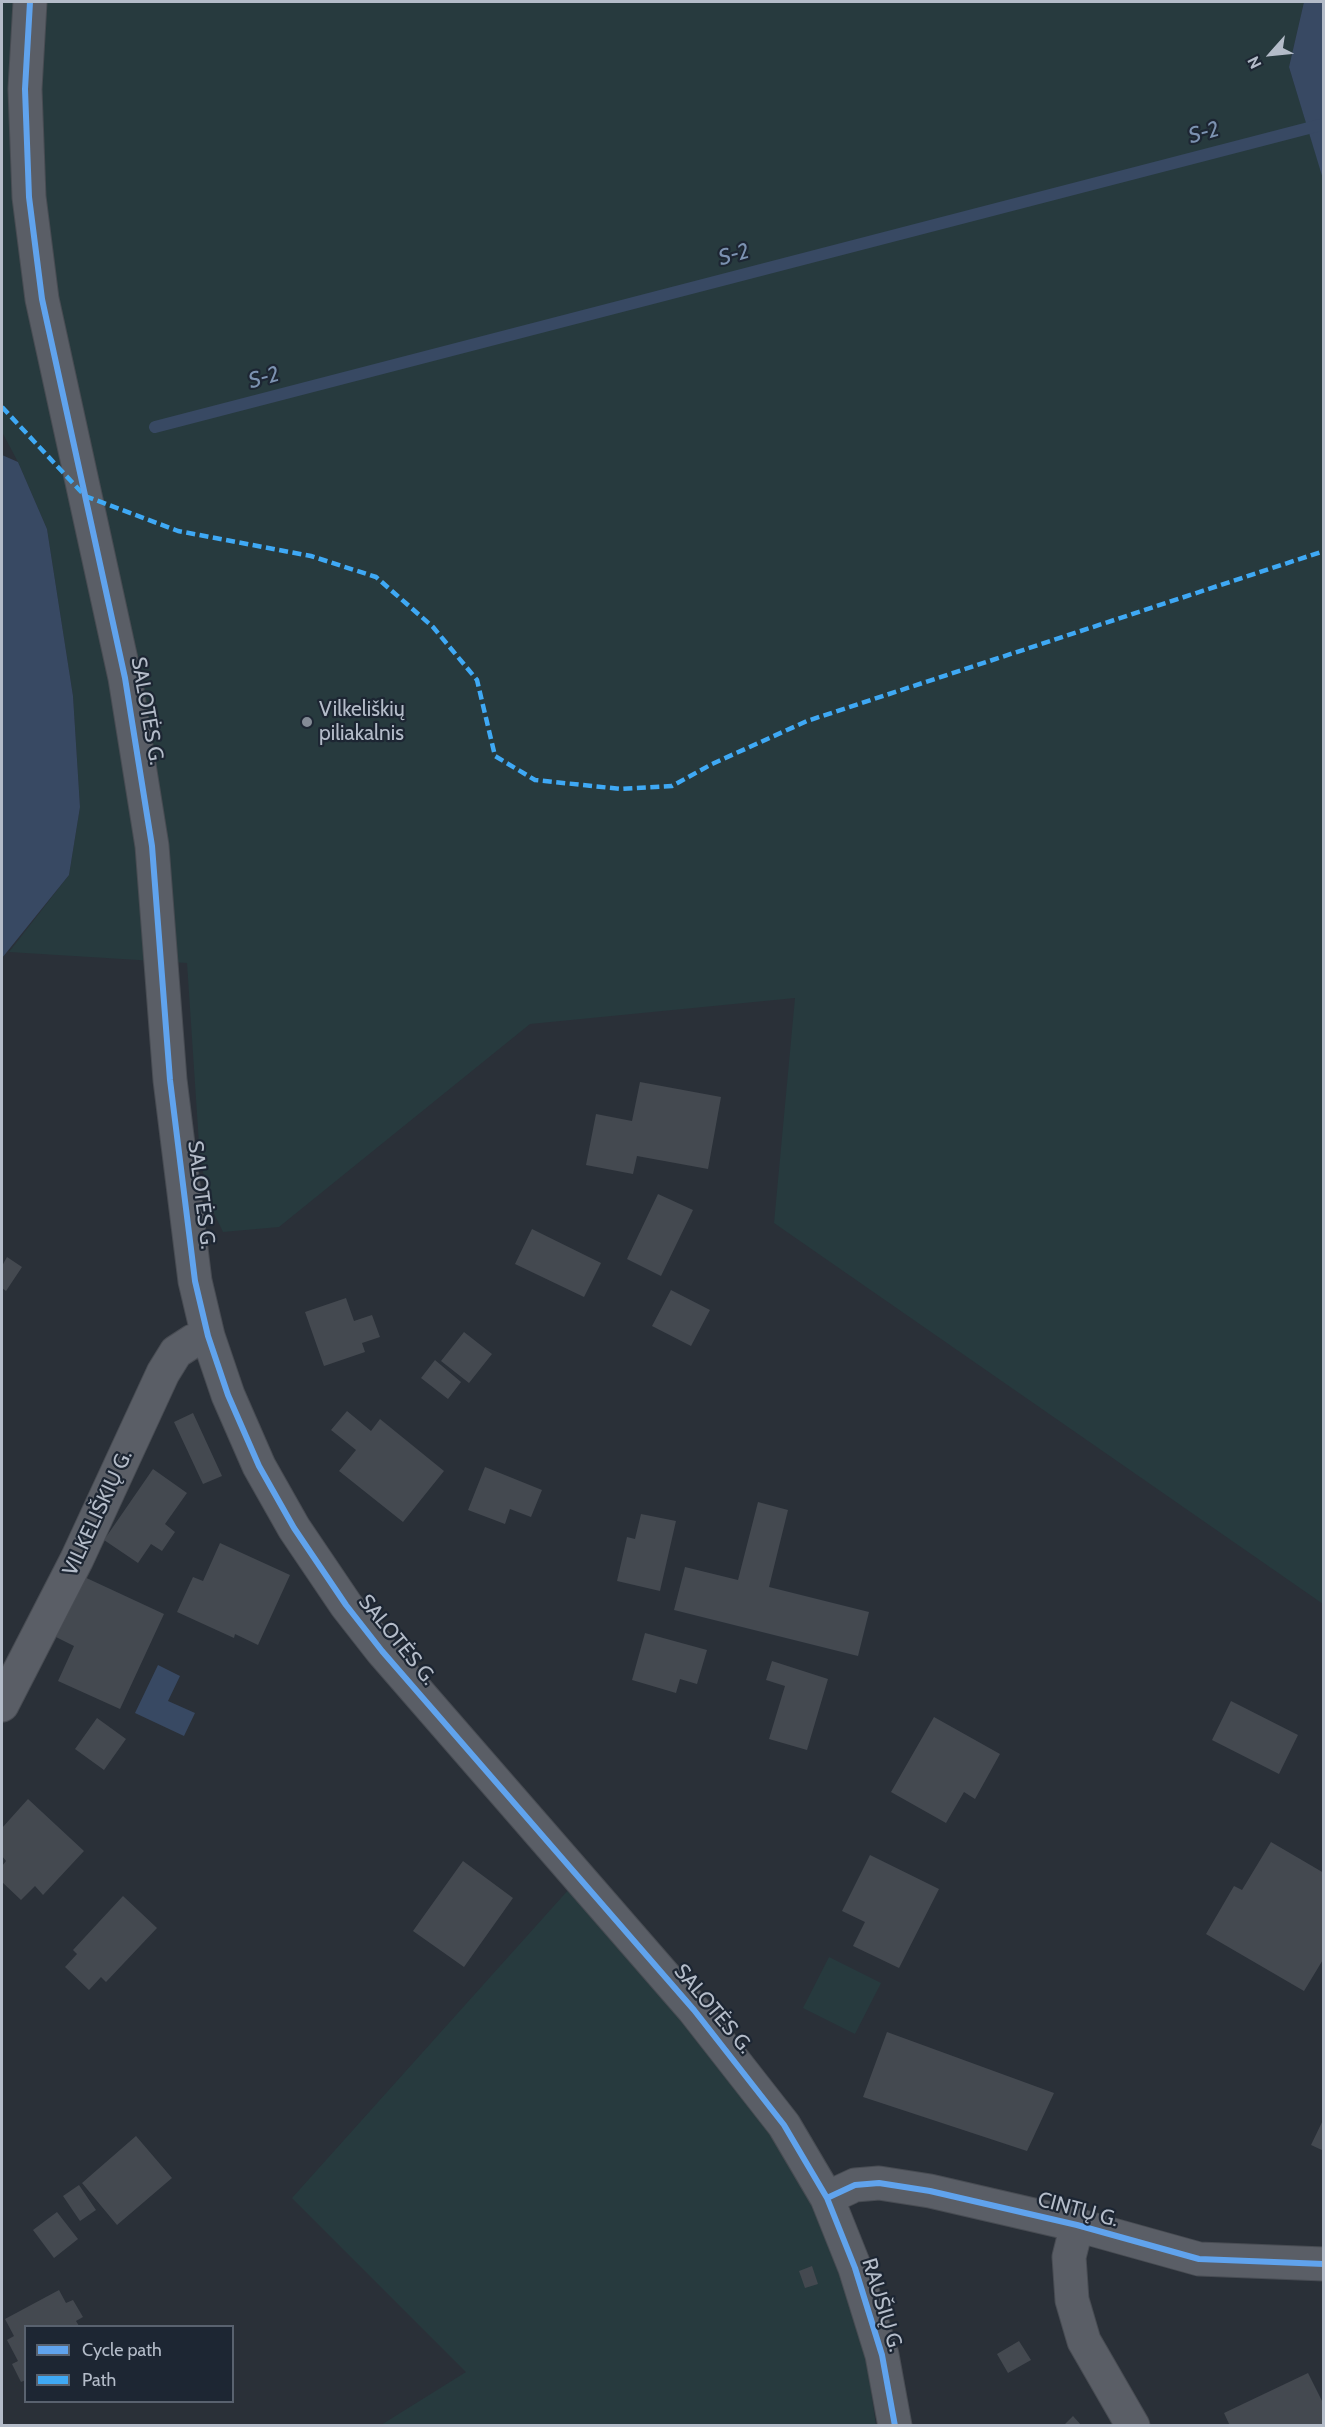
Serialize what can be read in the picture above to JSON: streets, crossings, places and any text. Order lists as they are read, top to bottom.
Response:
{
  "streets": {
    "street": [
      "SALOTĖS G.",
      "VILKELIŠKIŲ G.",
      "CINTŲ G.",
      "RAUŠIŲ G."
    ]
  },
  "crossings": [
    ["SALOTĖS G.", "VILKELIŠKIŲ G."],
    ["SALOTĖS G.", "CINTŲ G."],
    ["SALOTĖS G.", "RAUŠIŲ G."],
    ["CINTŲ G.", "RAUŠIŲ G."]
  ],
  "water": ["S-2"],
  "places": ["Vilkeliškių piliakalnis"],
  "legend": ["Cycle path", "Path"],
  "north": "bottom left"
}
